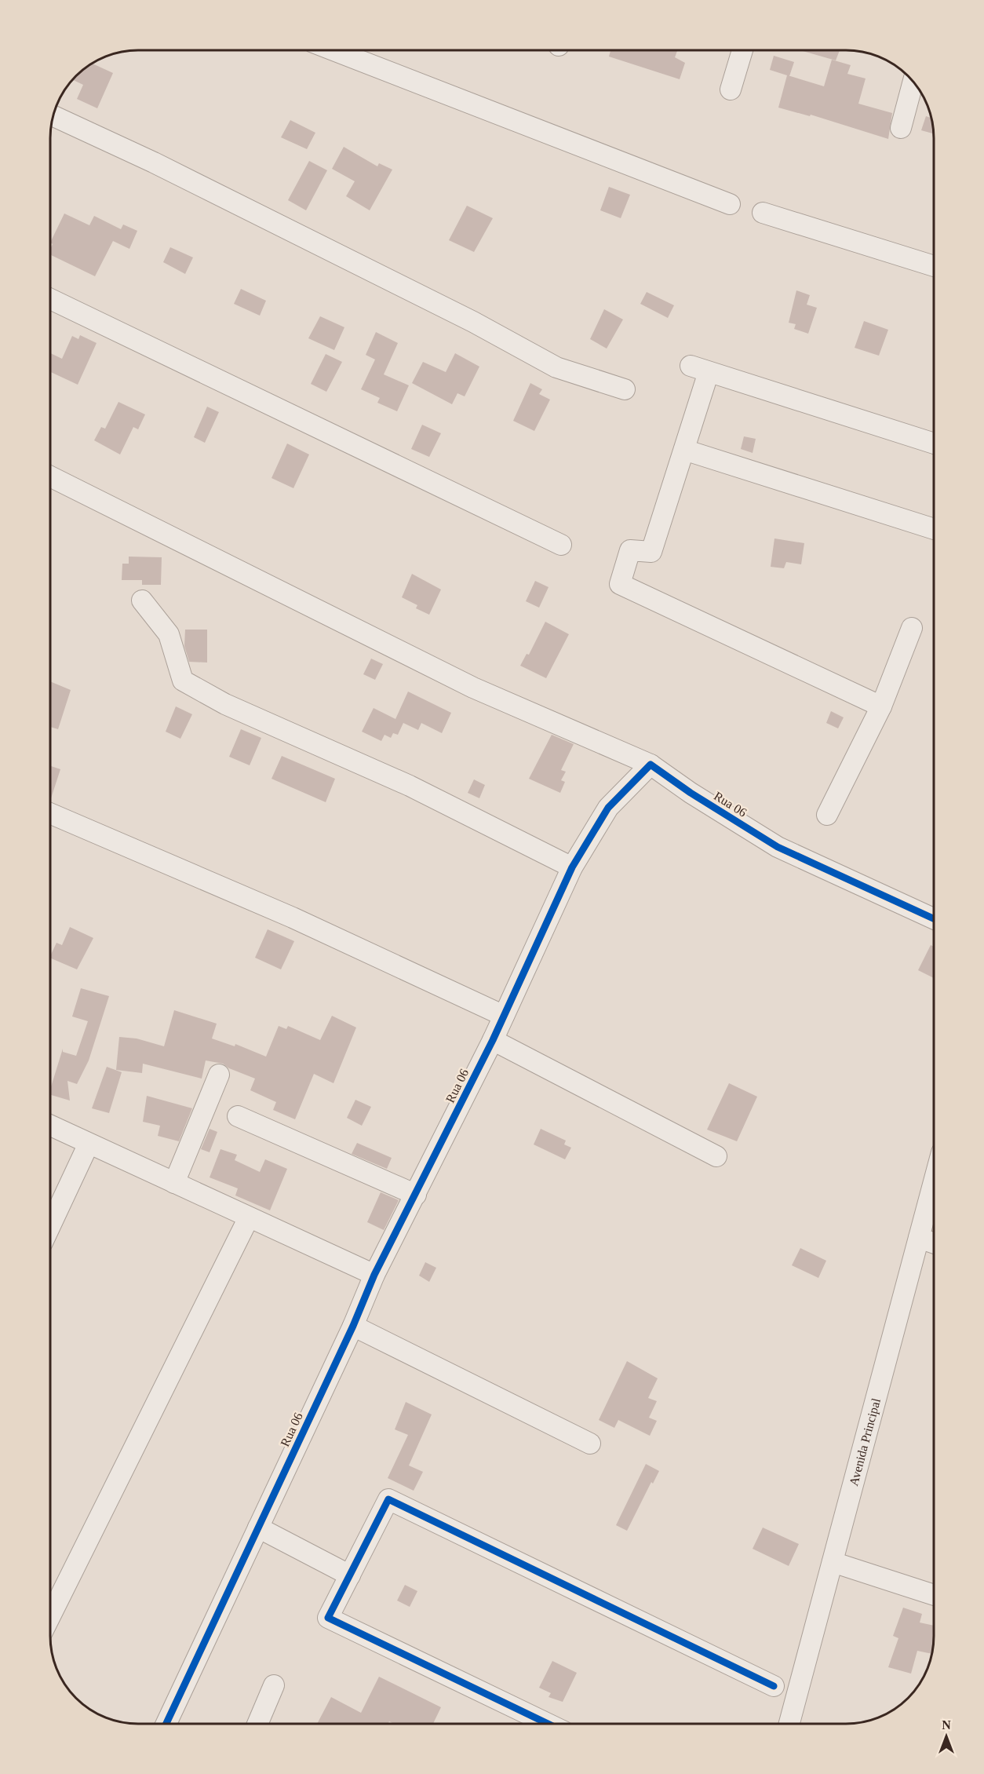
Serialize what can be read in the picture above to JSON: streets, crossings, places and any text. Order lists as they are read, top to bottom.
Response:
{
  "streets": {
    "street": ["Rua 06", "Avenida Principal"]
  },
  "north": "top"
}
